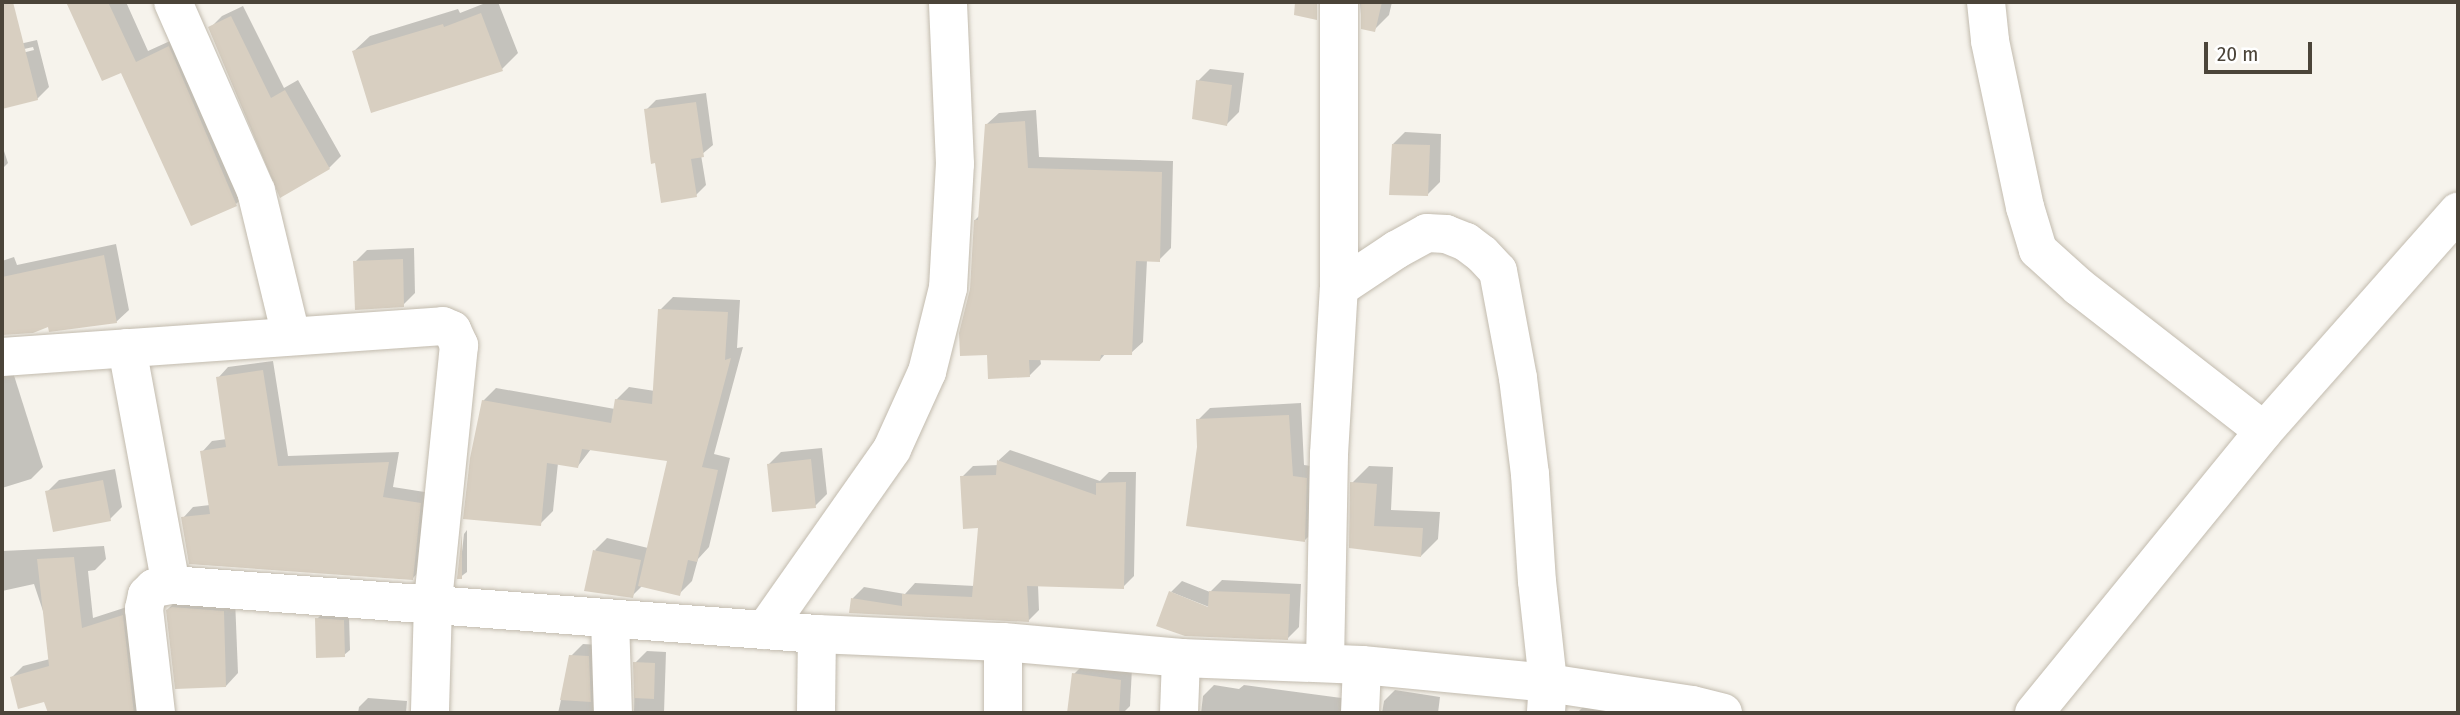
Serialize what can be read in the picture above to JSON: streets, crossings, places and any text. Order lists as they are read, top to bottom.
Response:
{
  "scale_bar": "20 m"
}
